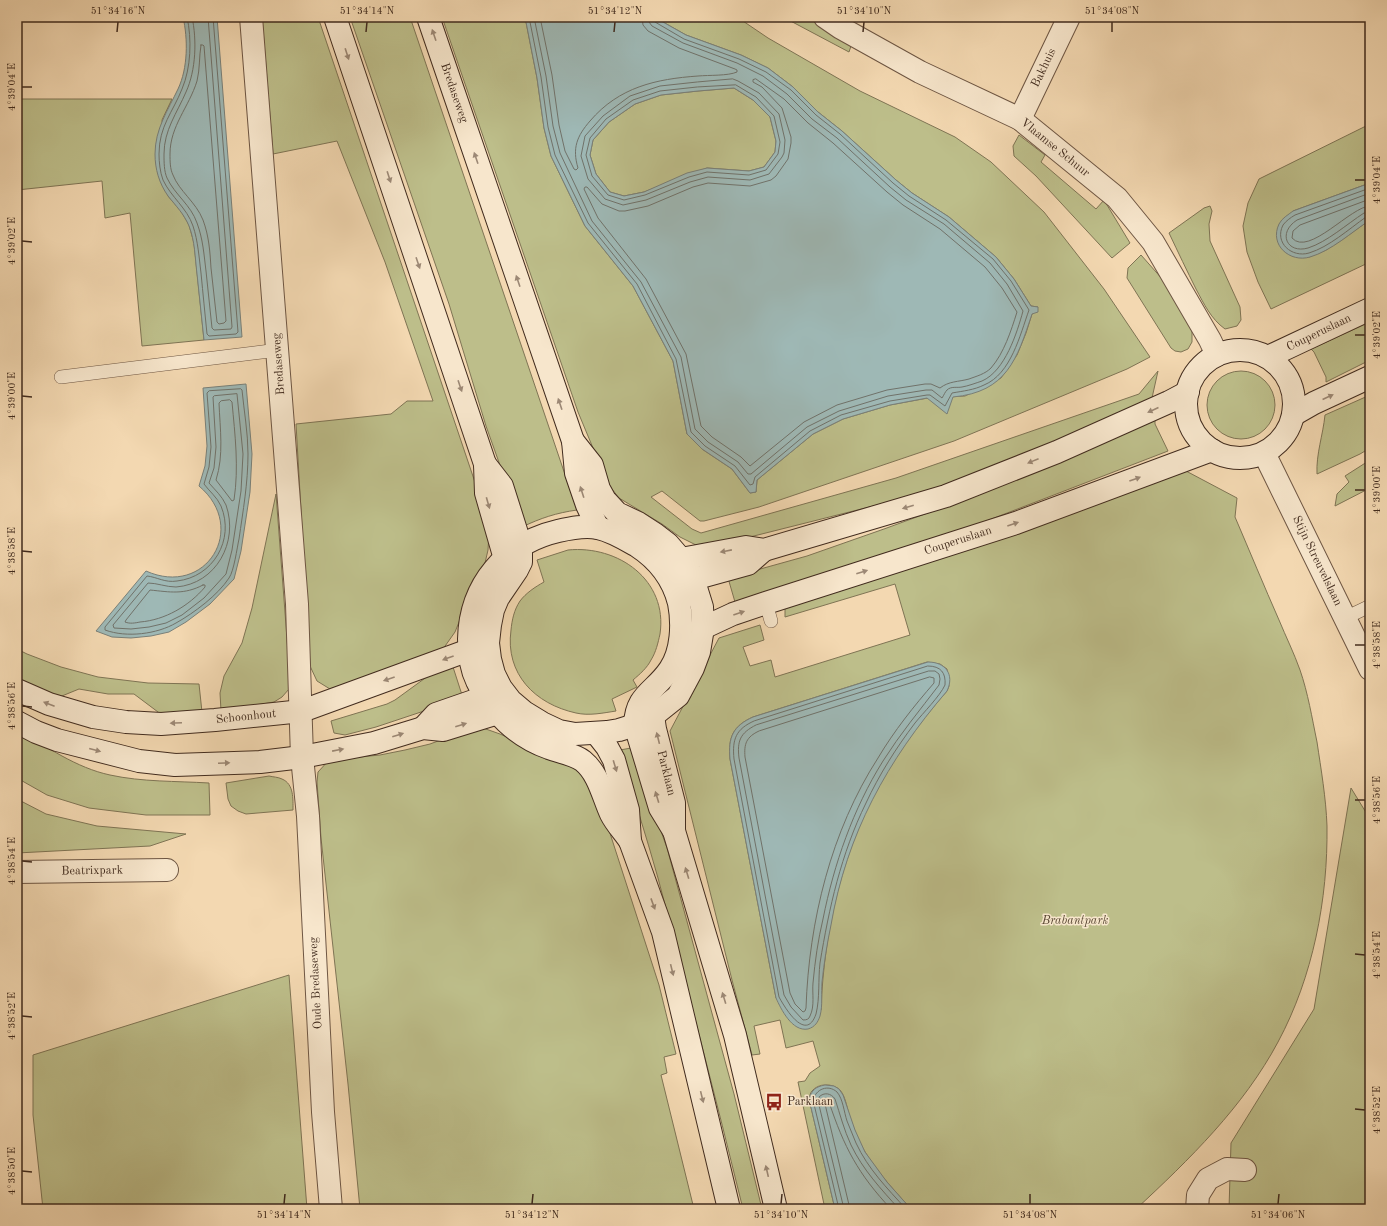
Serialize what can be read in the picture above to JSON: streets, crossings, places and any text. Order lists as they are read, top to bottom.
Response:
{
  "streets": {
    "main road": [
      "Bakhuis",
      "Bredaseweg",
      "Vlaamse Schuur",
      "Couperuslaan",
      "Stijn Streuvelslaan",
      "Schoonhout",
      "Parklaan",
      "Beatrixpark",
      "Oude Bredaseweg"
    ]
  },
  "crossings": [
    ["Bakhuis", "Vlaamse Schuur"],
    ["Bredaseweg", "Schoonhout"],
    ["Bredaseweg", "Oude Bredaseweg"],
    ["Vlaamse Schuur", "Couperuslaan"],
    ["Vlaamse Schuur", "Stijn Streuvelslaan"],
    ["Couperuslaan", "Stijn Streuvelslaan"]
  ],
  "parks": ["Brabantpark"],
  "places": {
    "bus stop": ["Parklaan"]
  },
  "coordinates": [
    "51°34'16\"N",
    "51°34'14\"N",
    "51°34'12\"N",
    "51°34'10\"N",
    "51°34'08\"N",
    "4°39'04\"E",
    "4°39'02\"E",
    "4°39'00\"E",
    "4°38'58\"E",
    "4°38'56\"E",
    "4°38'54\"E",
    "4°38'52\"E",
    "4°38'50\"E",
    "51°34'06\"N"
  ]
}
